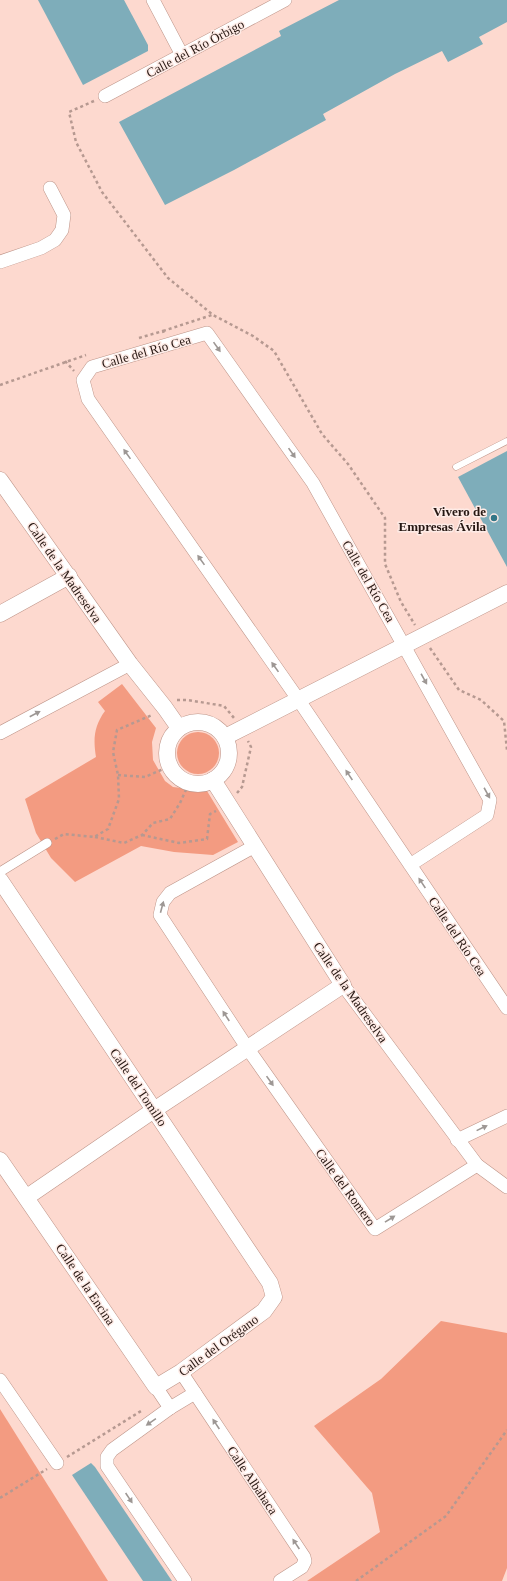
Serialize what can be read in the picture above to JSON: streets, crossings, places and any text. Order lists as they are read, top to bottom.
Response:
{
  "streets": {
    "street": [
      "Calle del Río Órbigo",
      "Calle del Río Cea",
      "Calle de la Madreselva",
      "Calle del Tomillo",
      "Calle del Romero",
      "Calle de la Encina",
      "Calle del Orégano",
      "Calle Albahaca"
    ]
  },
  "crossings": [
    ["Calle de la Madreselva", "Calle del Romero"],
    ["Calle del Tomillo", "Calle del Orégano"],
    ["Calle de la Encina", "Calle del Orégano"],
    ["Calle del Orégano", "Calle Albahaca"]
  ],
  "one_way": ["Calle Albahaca"],
  "places": ["Vivero de Empresas Ávila"]
}
